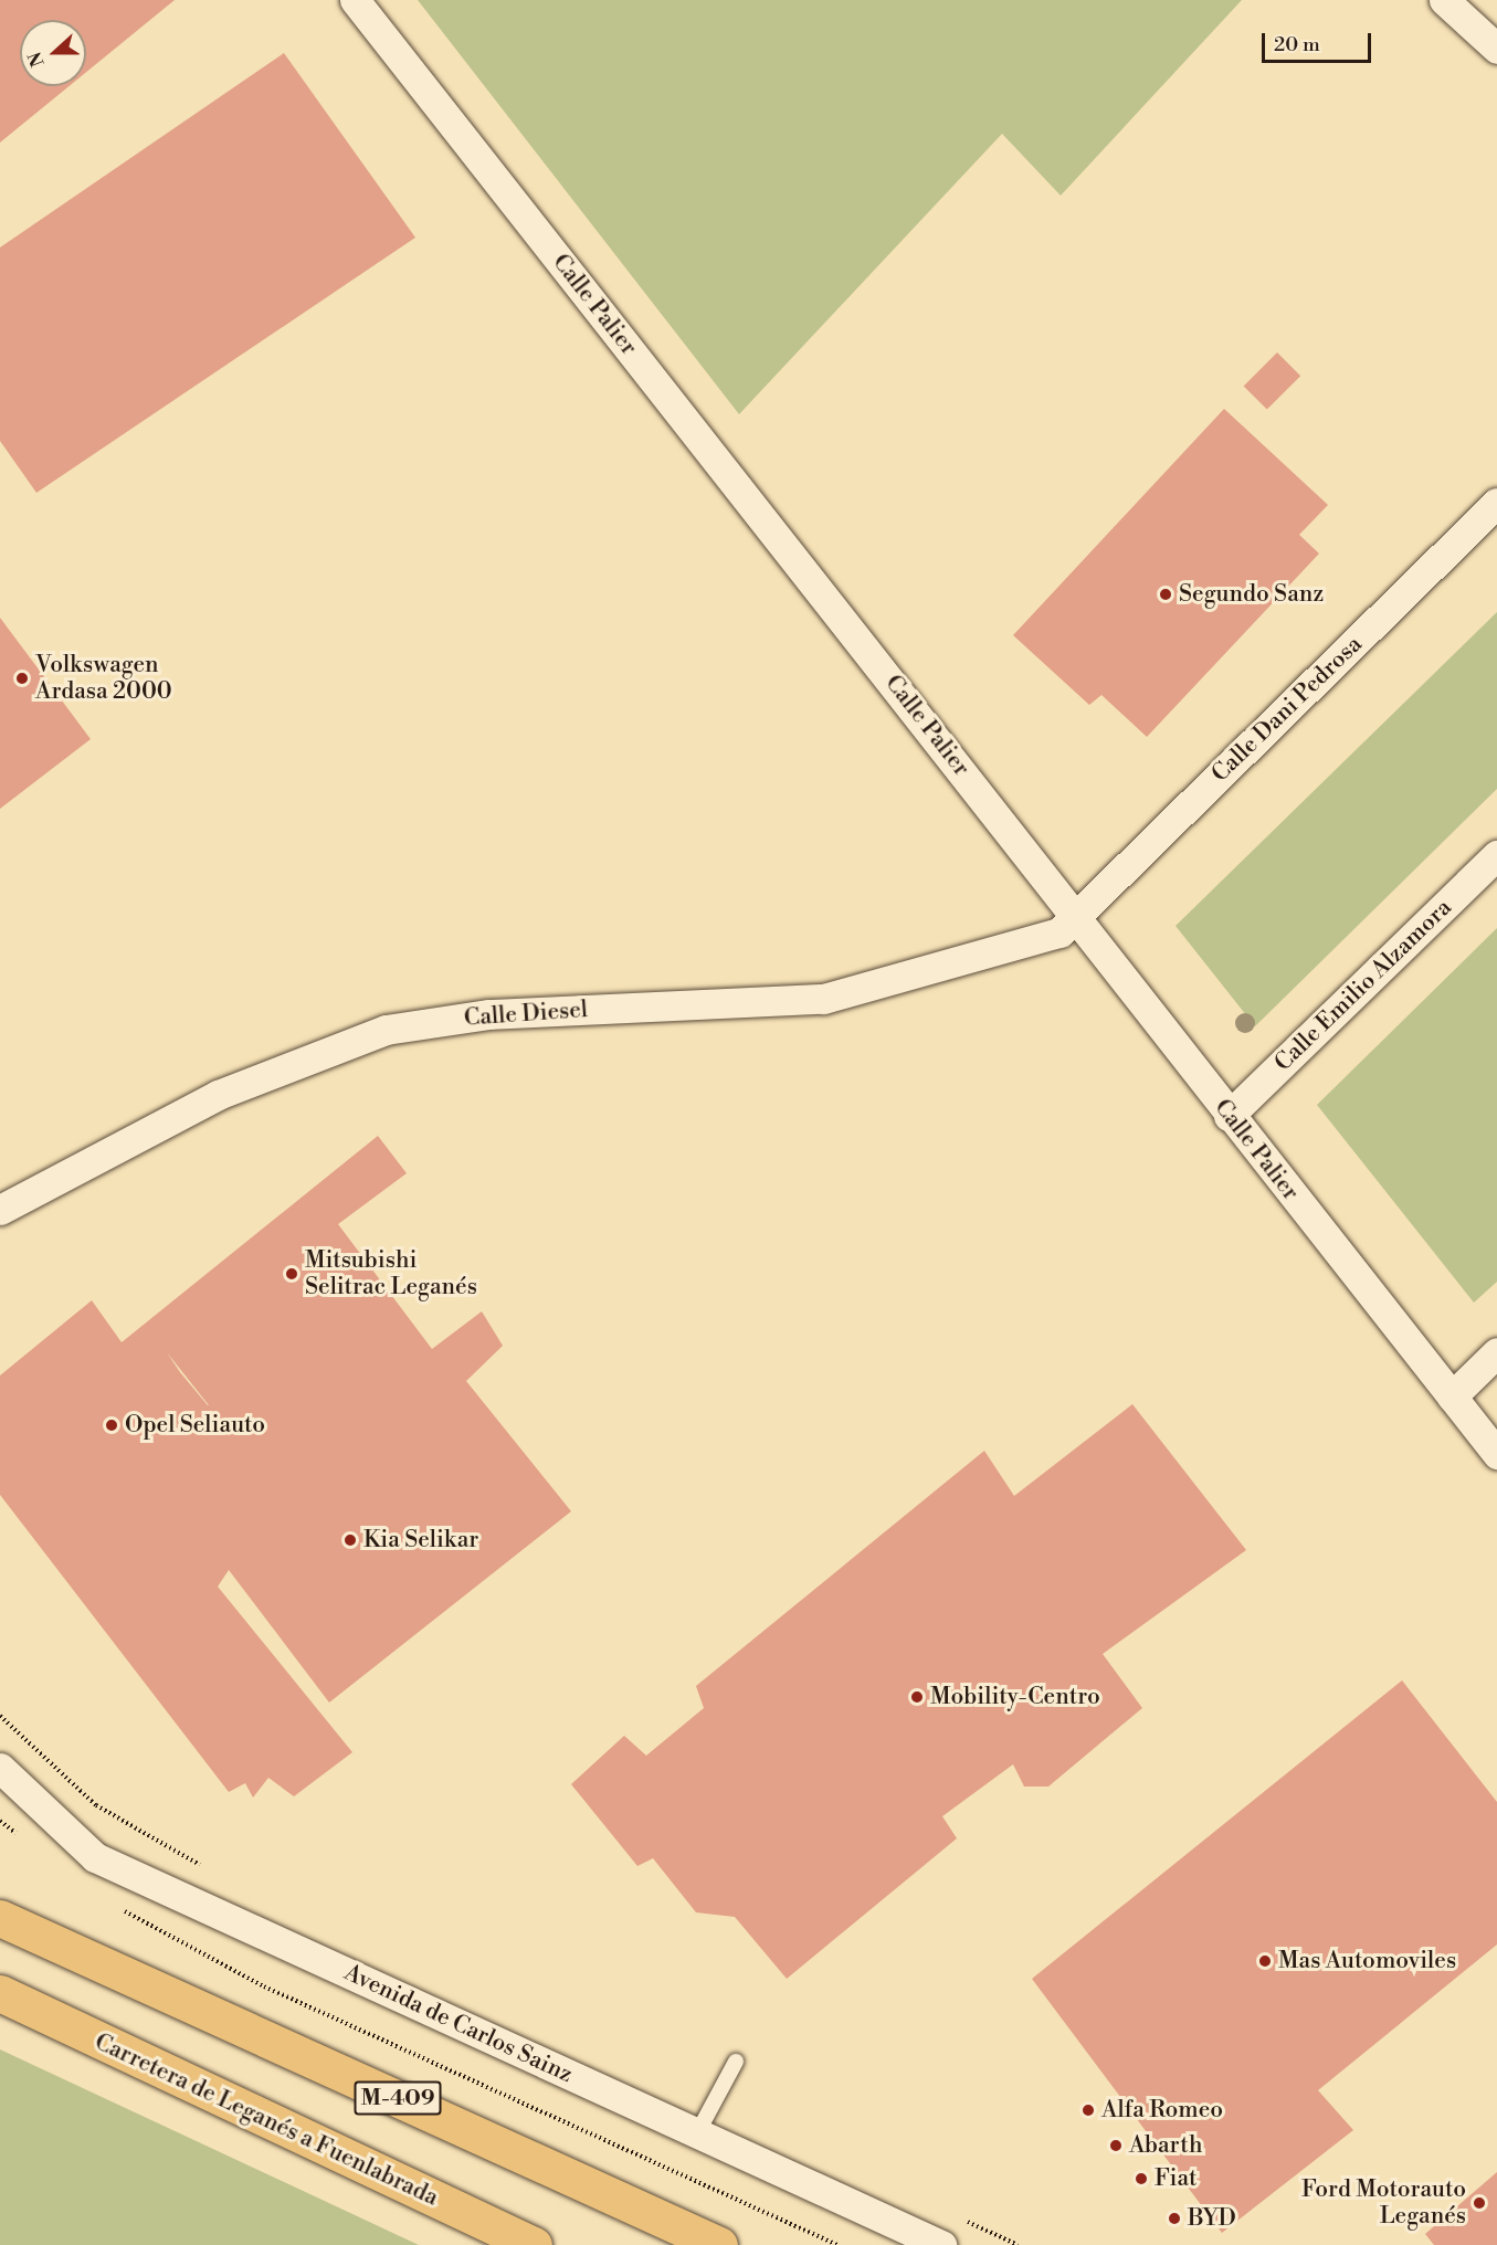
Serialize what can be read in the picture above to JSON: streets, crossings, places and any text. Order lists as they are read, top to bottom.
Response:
{
  "streets": {
    "highway": ["M-409", "Carretera de Leganés a Fuenlabrada"],
    "street": [
      "Calle Palier",
      "Calle Dani Pedrosa",
      "Calle Emilio Alzamora",
      "Calle Diesel",
      "Avenida de Carlos Sainz"
    ]
  },
  "crossings": [
    ["Calle Palier", "Calle Dani Pedrosa"],
    ["Calle Palier", "Calle Emilio Alzamora"],
    ["Calle Palier", "Calle Diesel"],
    ["Calle Dani Pedrosa", "Calle Diesel"]
  ],
  "places": [
    "Segundo Sanz",
    "Volkswagen Ardasa 2000",
    "Mitsubishi Selitrac Leganés",
    "Opel Seliauto",
    "Kia Selikar",
    "Mobility-Centro",
    "Mas Automoviles",
    "Alfa Romeo",
    "Abarth",
    "Fiat",
    "Ford Motorauto Leganés",
    "BYD"
  ],
  "scale_bar": "20 m",
  "north": "left"
}
